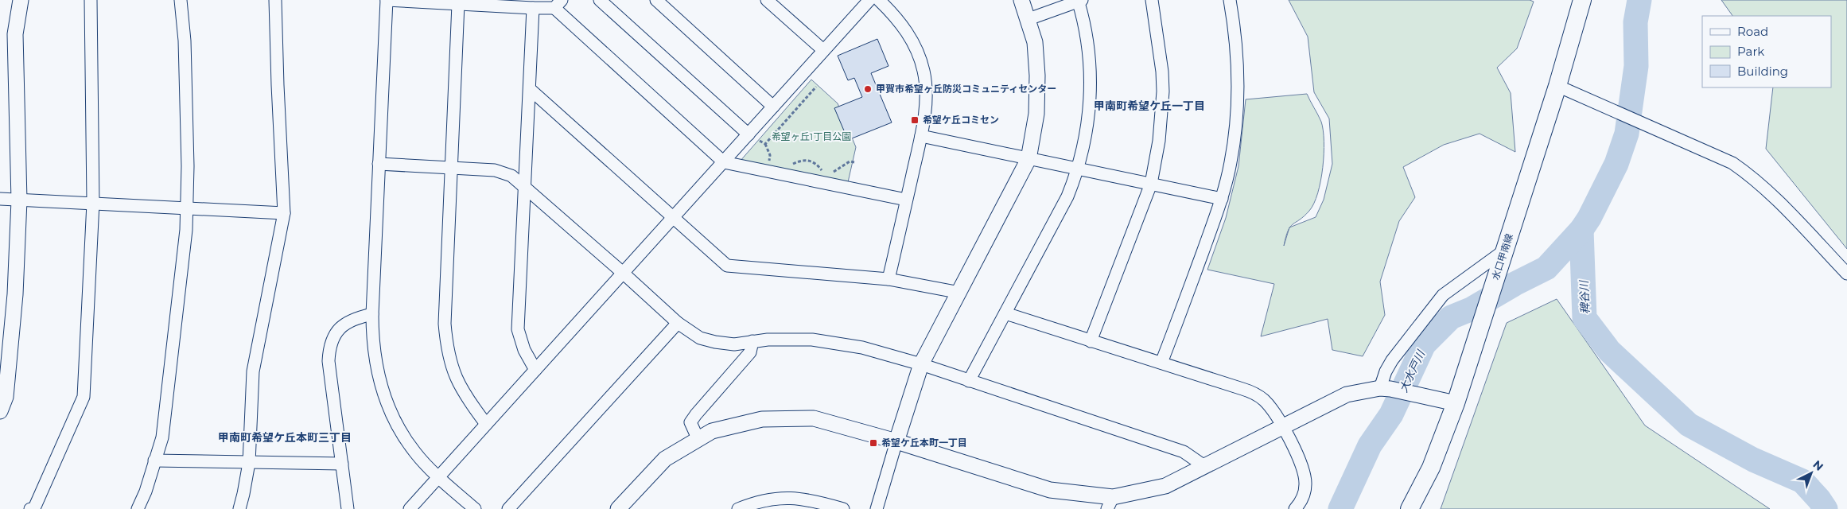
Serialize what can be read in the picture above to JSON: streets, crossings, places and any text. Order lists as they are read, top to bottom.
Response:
{
  "streets": {
    "main road": ["水口甲南線"]
  },
  "districts": ["甲南町希望ケ丘一丁目", "甲南町希望ケ丘本町三丁目"],
  "water": ["稗谷川", "大水戸川"],
  "parks": ["希望ヶ丘1丁目公園"],
  "places": {
    "other": ["甲賀市希望ヶ丘防災コミュニティセンター"],
    "transit": ["希望ケ丘コミセン", "希望ケ丘本町一丁目"]
  },
  "legend": ["Road", "Park", "Building"],
  "north": "top right"
}
